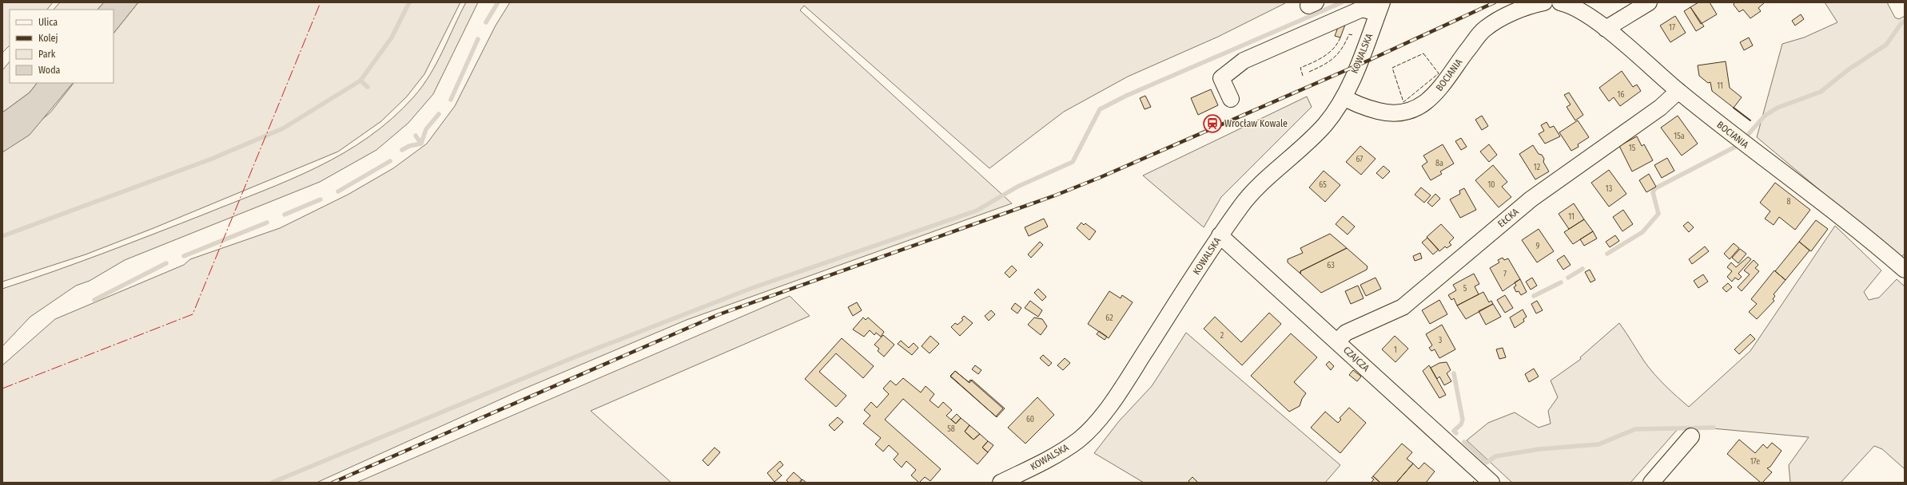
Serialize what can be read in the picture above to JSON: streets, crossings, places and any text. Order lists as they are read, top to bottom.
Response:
{
  "streets": {
    "street": [
      "KOWALSKA",
      "BOCIANIA",
      "EŁCKA",
      "CZAJCZA"
    ]
  },
  "crossings": [
    ["KOWALSKA", "BOCIANIA"],
    ["KOWALSKA", "CZAJCZA"],
    ["BOCIANIA", "EŁCKA"],
    ["EŁCKA", "CZAJCZA"]
  ],
  "places": {
    "station": ["Wrocław Kowale"]
  },
  "house_numbers": [
    "17",
    "11",
    "16",
    "15a",
    "15",
    "67",
    "8a",
    "12",
    "65",
    "10",
    "13",
    "8",
    "11",
    "9",
    "63",
    "7",
    "5",
    "62",
    "2",
    "3",
    "1",
    "60",
    "58",
    "17e"
  ],
  "legend": [
    "Ulica",
    "Kolej",
    "Park",
    "Woda"
  ]
}
